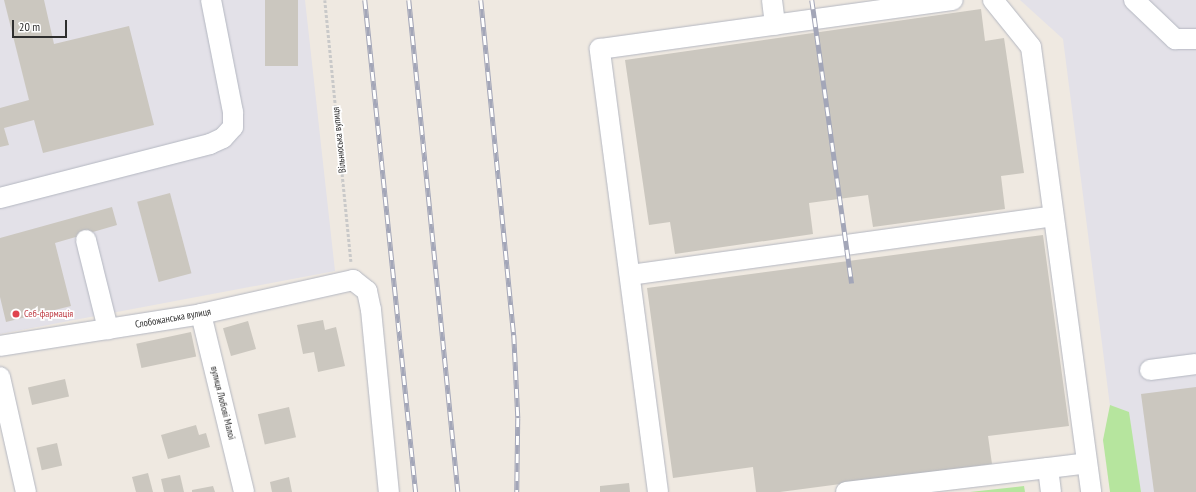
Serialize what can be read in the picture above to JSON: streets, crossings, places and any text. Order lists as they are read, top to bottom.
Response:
{
  "streets": {
    "street": ["Слобожанська вулиця", "вулиця Любові Малої"],
    "path": ["Вільнюська вулиця"]
  },
  "crossings": [
    ["Вільнюська вулиця", "Слобожанська вулиця"],
    ["Слобожанська вулиця", "вулиця Любові Малої"]
  ],
  "places": ["Себ-фармація"],
  "scale_bar": "20 m"
}
